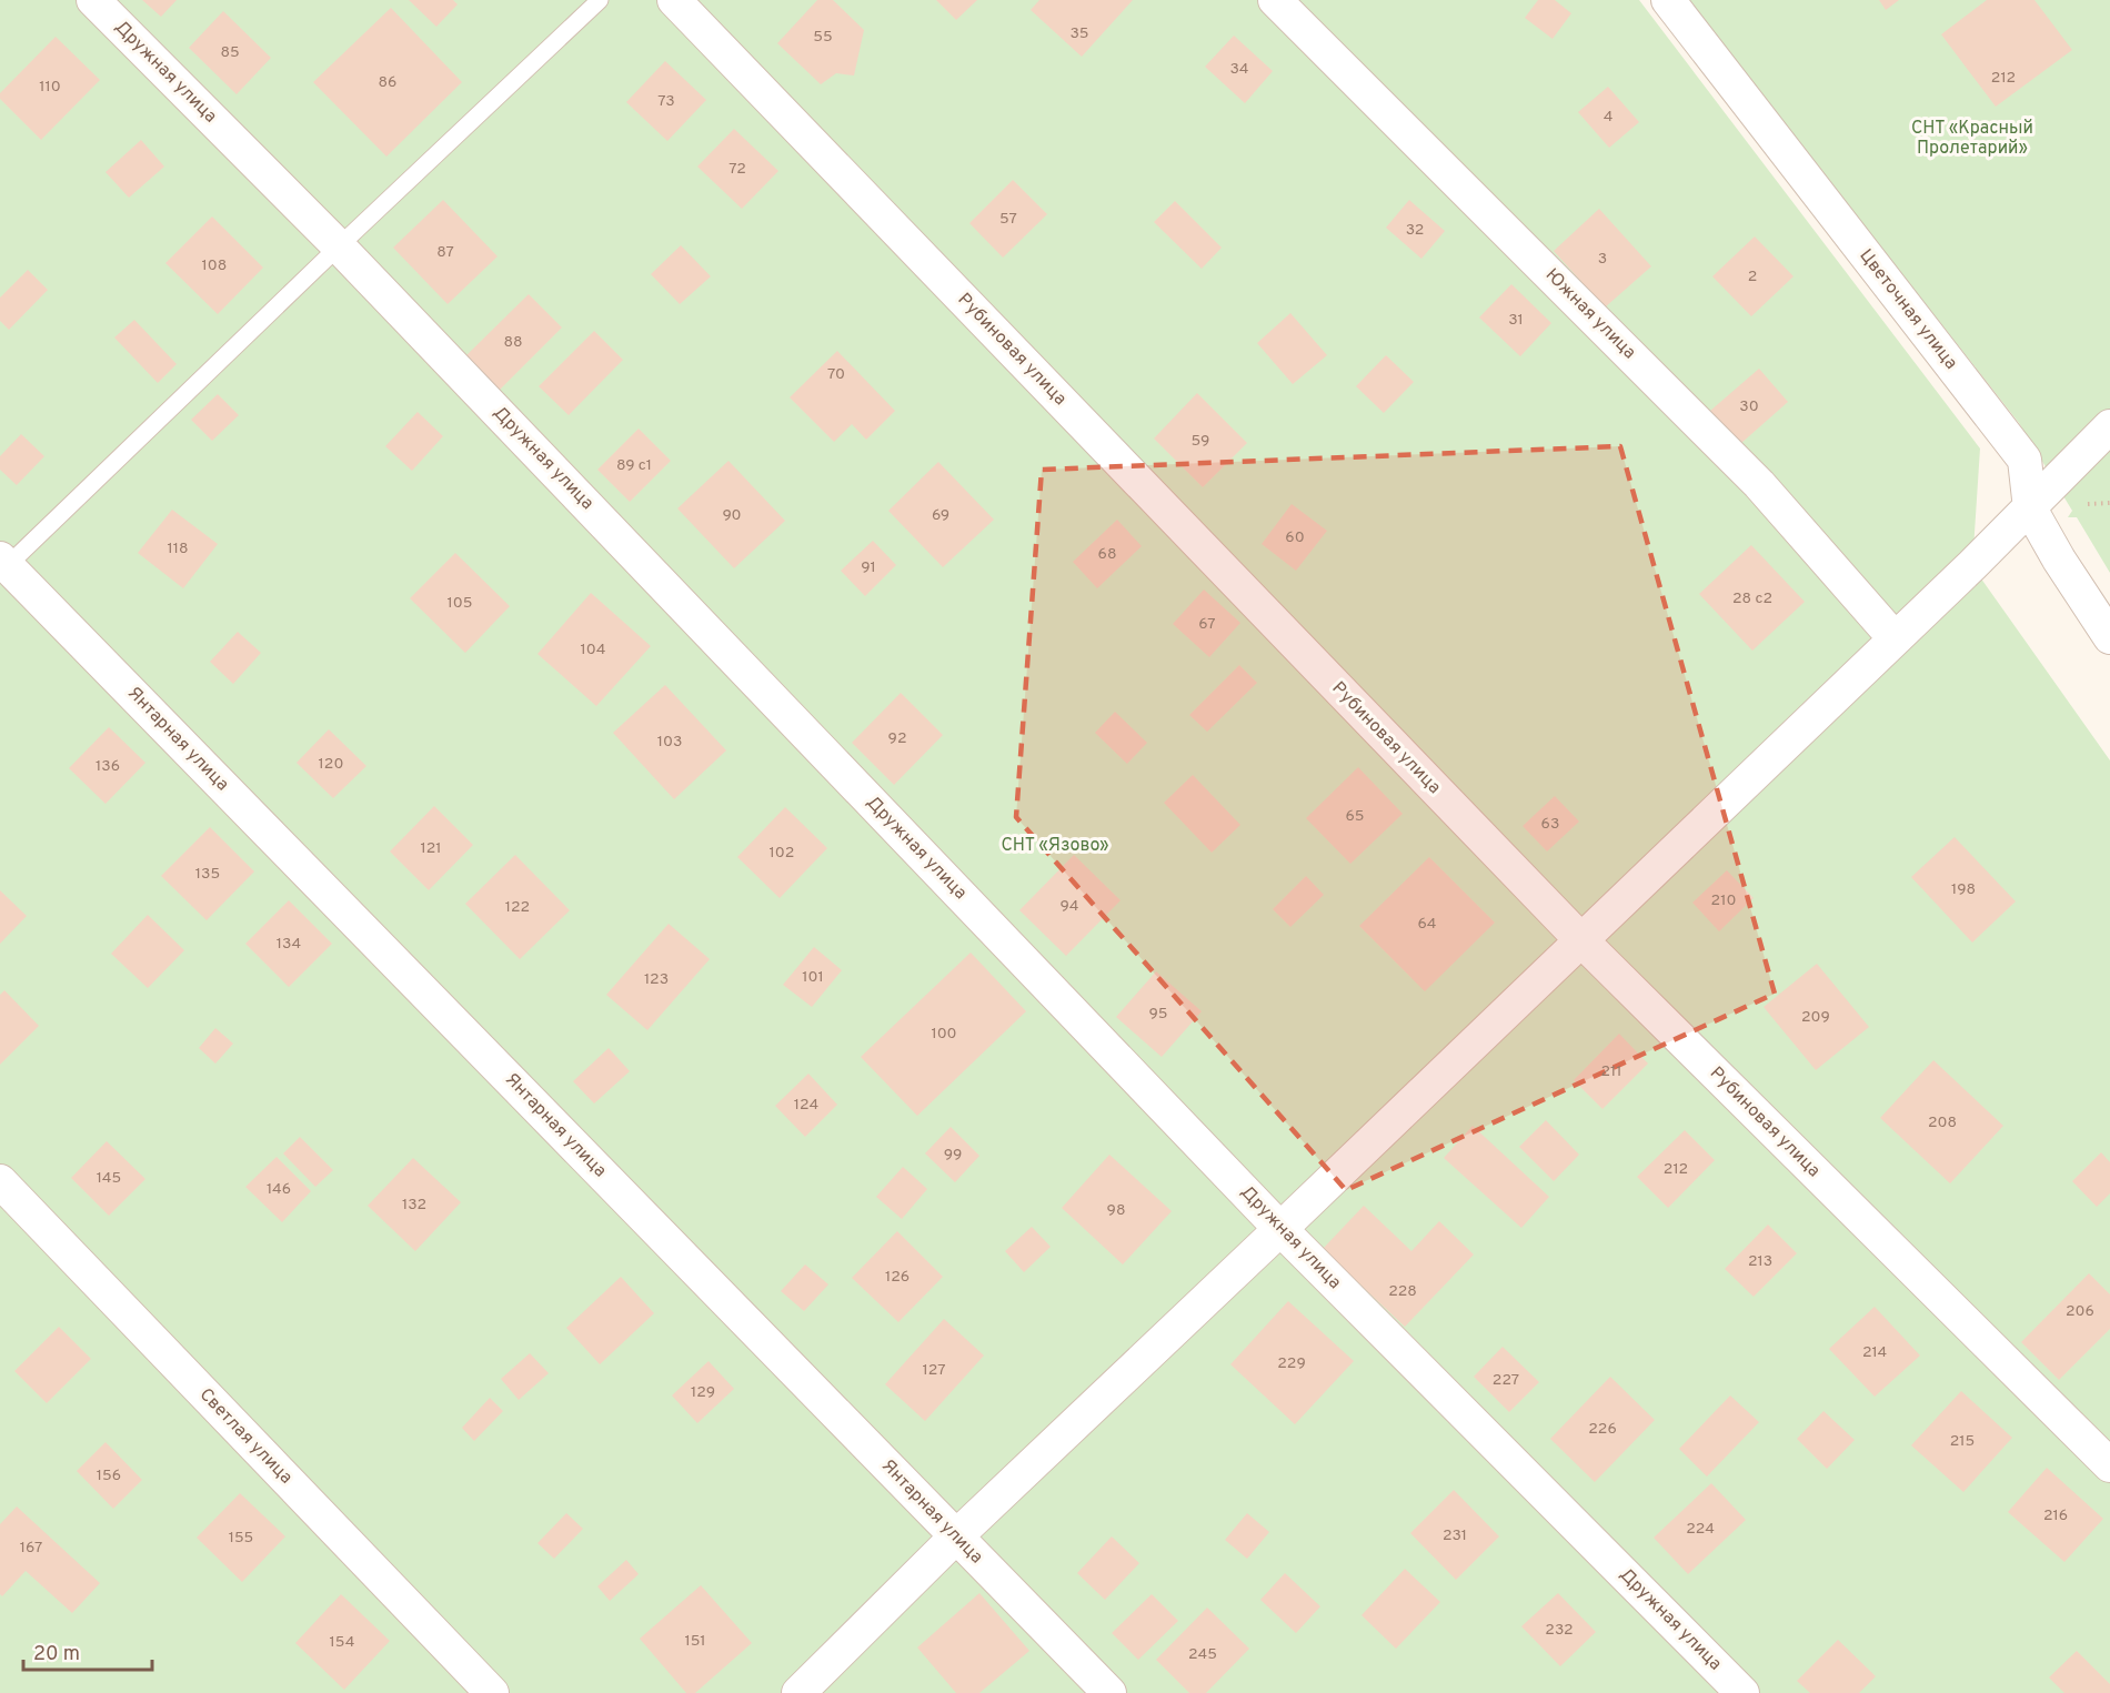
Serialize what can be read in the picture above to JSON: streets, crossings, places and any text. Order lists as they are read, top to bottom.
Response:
{
  "streets": {
    "street": [
      "Дружная улица",
      "Цветочная улица",
      "Южная улица",
      "Рубиновая улица",
      "Янтарная улица",
      "Светлая улица"
    ]
  },
  "parks": ["СНТ «Красный Пролетарий»", "СНТ «Язово»"],
  "house_numbers": [
    "35",
    "55",
    "85",
    "34",
    "212",
    "86",
    "110",
    "73",
    "4",
    "72",
    "57",
    "32",
    "87",
    "3",
    "108",
    "2",
    "31",
    "88",
    "70",
    "30",
    "59",
    "89 с1",
    "90",
    "69",
    "60",
    "118",
    "68",
    "91",
    "28 с2",
    "105",
    "67",
    "104",
    "92",
    "103",
    "120",
    "136",
    "65",
    "63",
    "121",
    "102",
    "135",
    "198",
    "210",
    "94",
    "122",
    "64",
    "134",
    "101",
    "123",
    "95",
    "209",
    "100",
    "211",
    "124",
    "208",
    "99",
    "212",
    "145",
    "146",
    "132",
    "98",
    "213",
    "126",
    "228",
    "206",
    "214",
    "229",
    "127",
    "227",
    "129",
    "226",
    "215",
    "156",
    "216",
    "224",
    "231",
    "155",
    "167",
    "232",
    "151",
    "154",
    "245"
  ],
  "scale_bar": "20 m"
}
